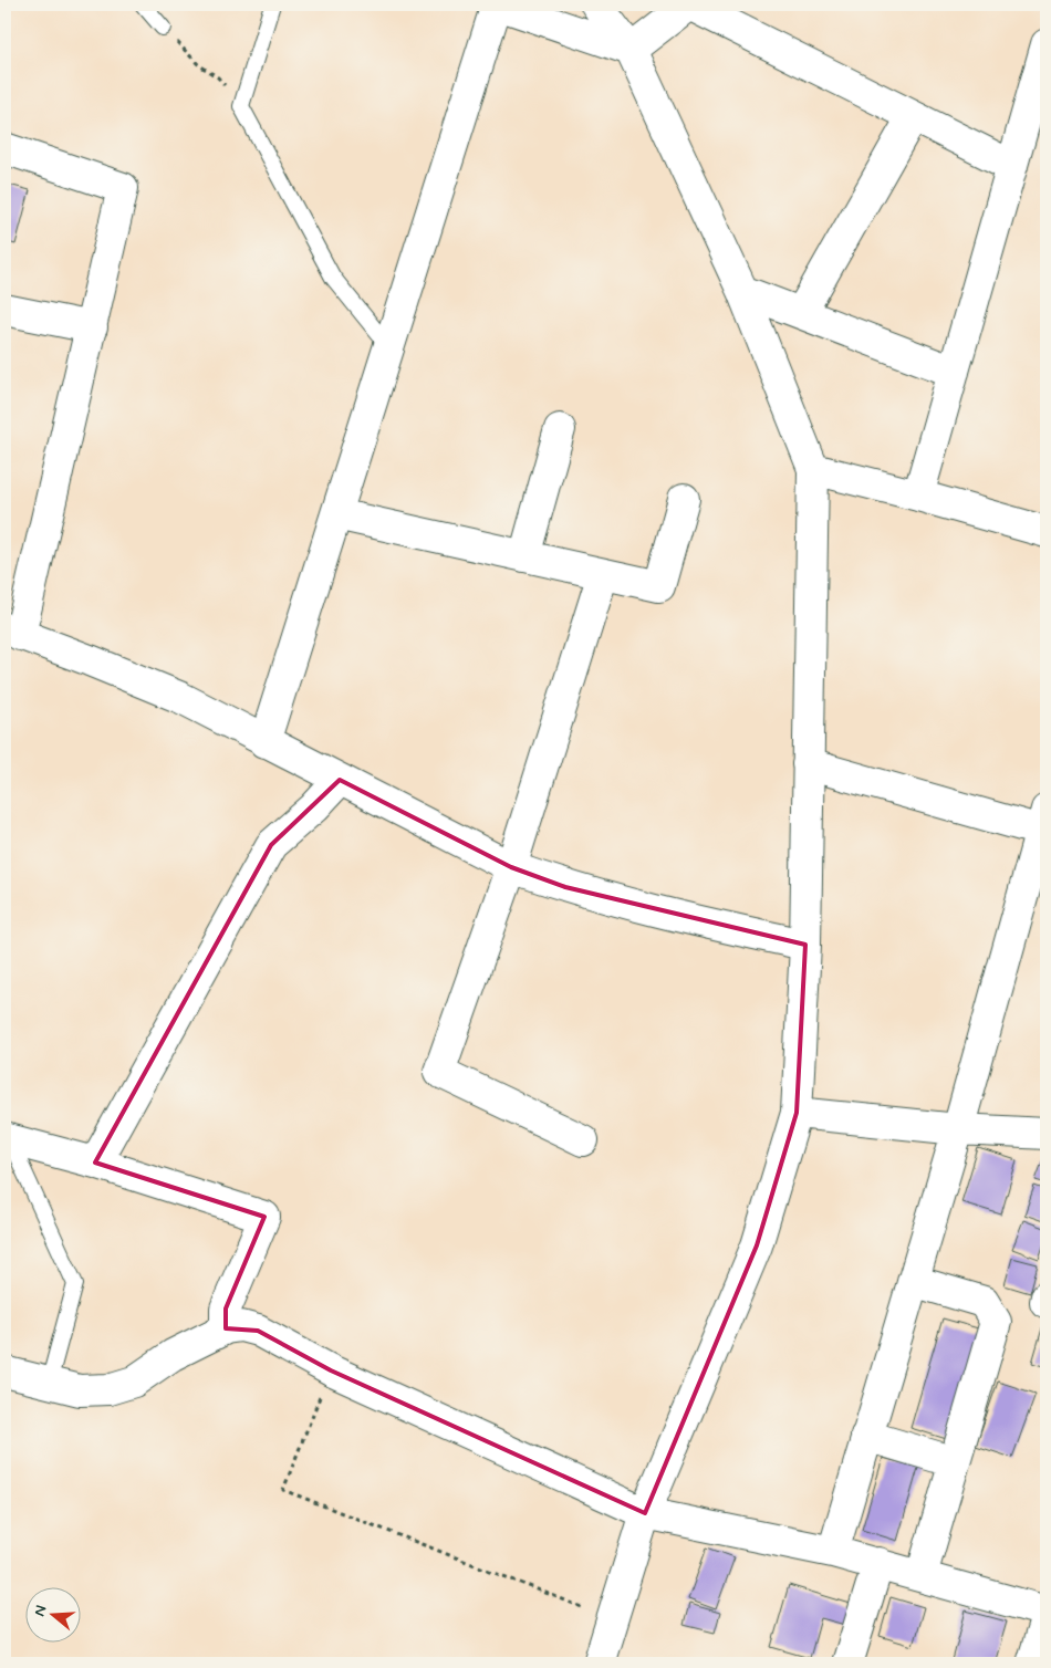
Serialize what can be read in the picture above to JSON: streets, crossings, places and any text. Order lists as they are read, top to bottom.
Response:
{
  "north": "left"
}
